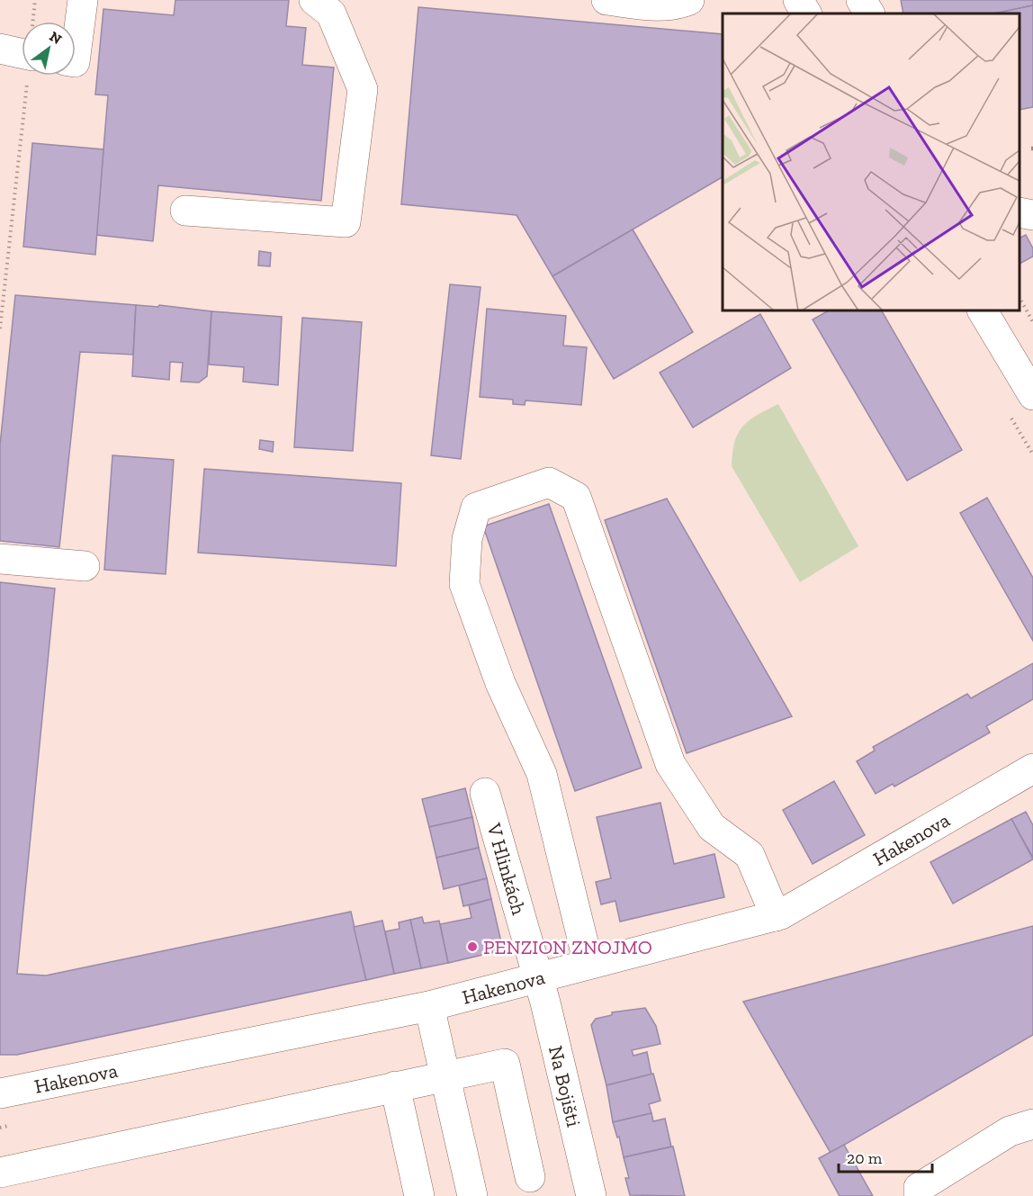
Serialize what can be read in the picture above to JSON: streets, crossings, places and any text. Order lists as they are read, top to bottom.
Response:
{
  "streets": {
    "street": ["Hakenova", "V Hlinkách", "Na Bojišti"]
  },
  "crossings": [
    ["Hakenova", "V Hlinkách"],
    ["Hakenova", "Na Bojišti"],
    ["V Hlinkách", "Na Bojišti"]
  ],
  "places": ["PENZION ZNOJMO"],
  "scale_bar": "20 m",
  "north": "top right"
}
